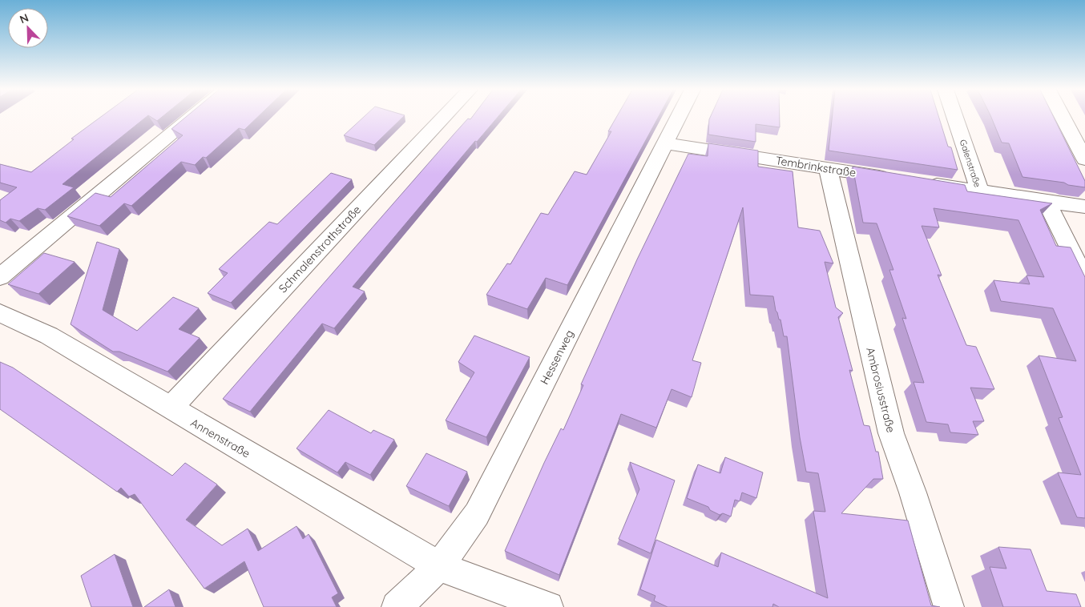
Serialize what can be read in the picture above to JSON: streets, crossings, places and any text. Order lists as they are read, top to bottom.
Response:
{
  "streets": {
    "street": [
      "Galenstraße",
      "Tembrinkstraße",
      "Schmalenstrothstraße",
      "Hessenweg",
      "Ambrosiusstraße",
      "Annenstraße"
    ]
  },
  "crossings": [
    ["Tembrinkstraße", "Hessenweg"],
    ["Tembrinkstraße", "Ambrosiusstraße"],
    ["Schmalenstrothstraße", "Annenstraße"],
    ["Hessenweg", "Annenstraße"]
  ],
  "north": "top left"
}
